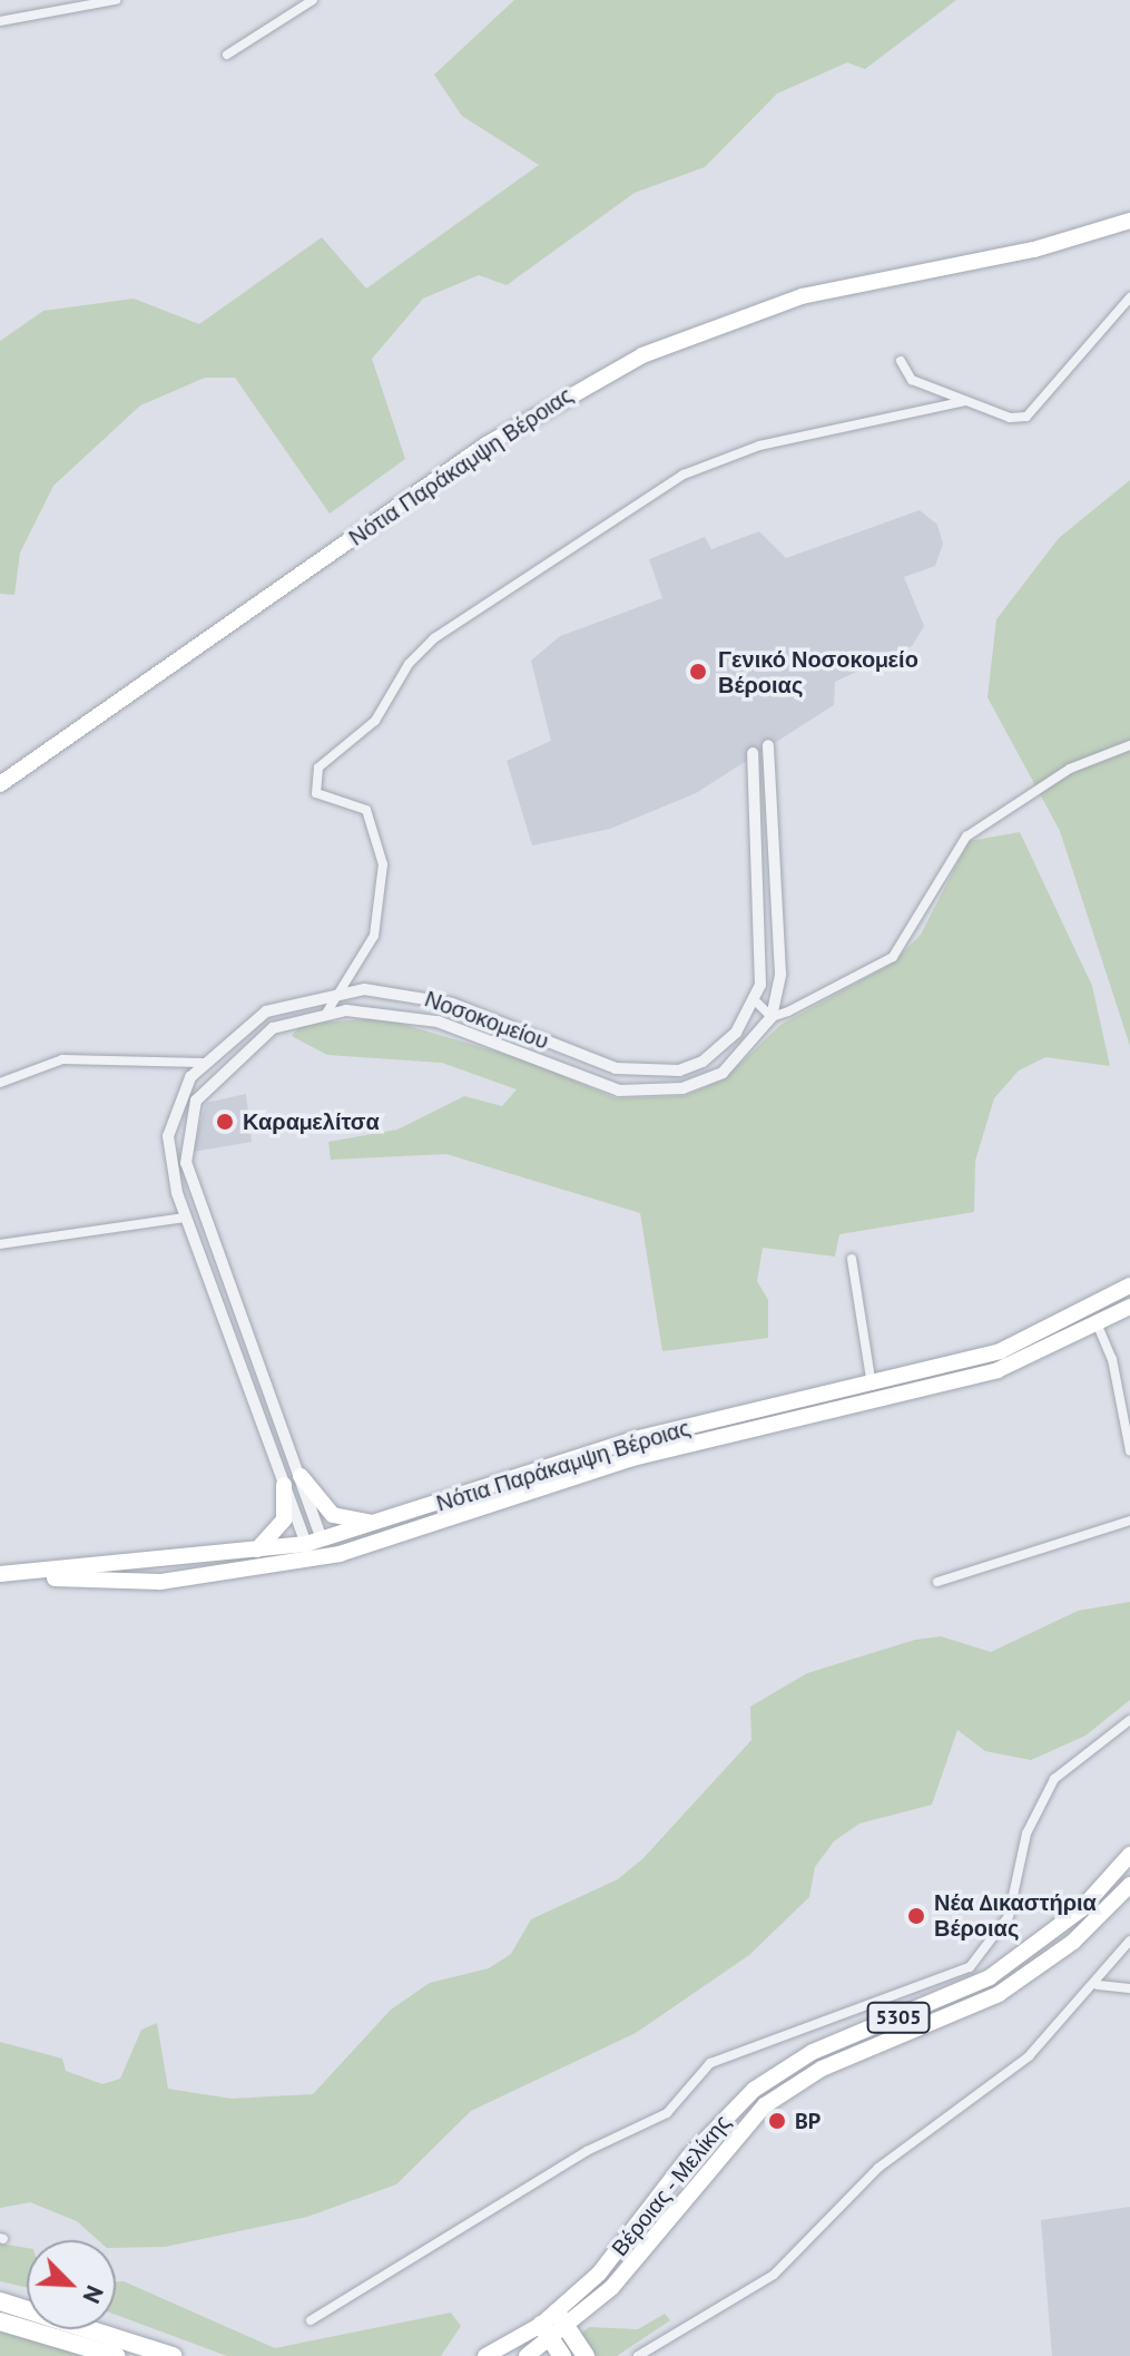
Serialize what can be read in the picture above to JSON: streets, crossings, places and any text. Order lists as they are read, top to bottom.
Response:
{
  "streets": {
    "main road": ["Νότια Παράκαμψη Βέροιας", "5305", "Βέροιας - Μελίκης"],
    "street": ["Νοσοκομείου"]
  },
  "crossings": [
    ["Νότια Παράκαμψη Βέροιας", "Νοσοκομείου"]
  ],
  "places": [
    "Γενικό Νοσοκομείο Βέροιας",
    "Καραμελίτσα",
    "Νέα Δικαστήρια Βέροιας",
    "BP"
  ],
  "north": "bottom right"
}
